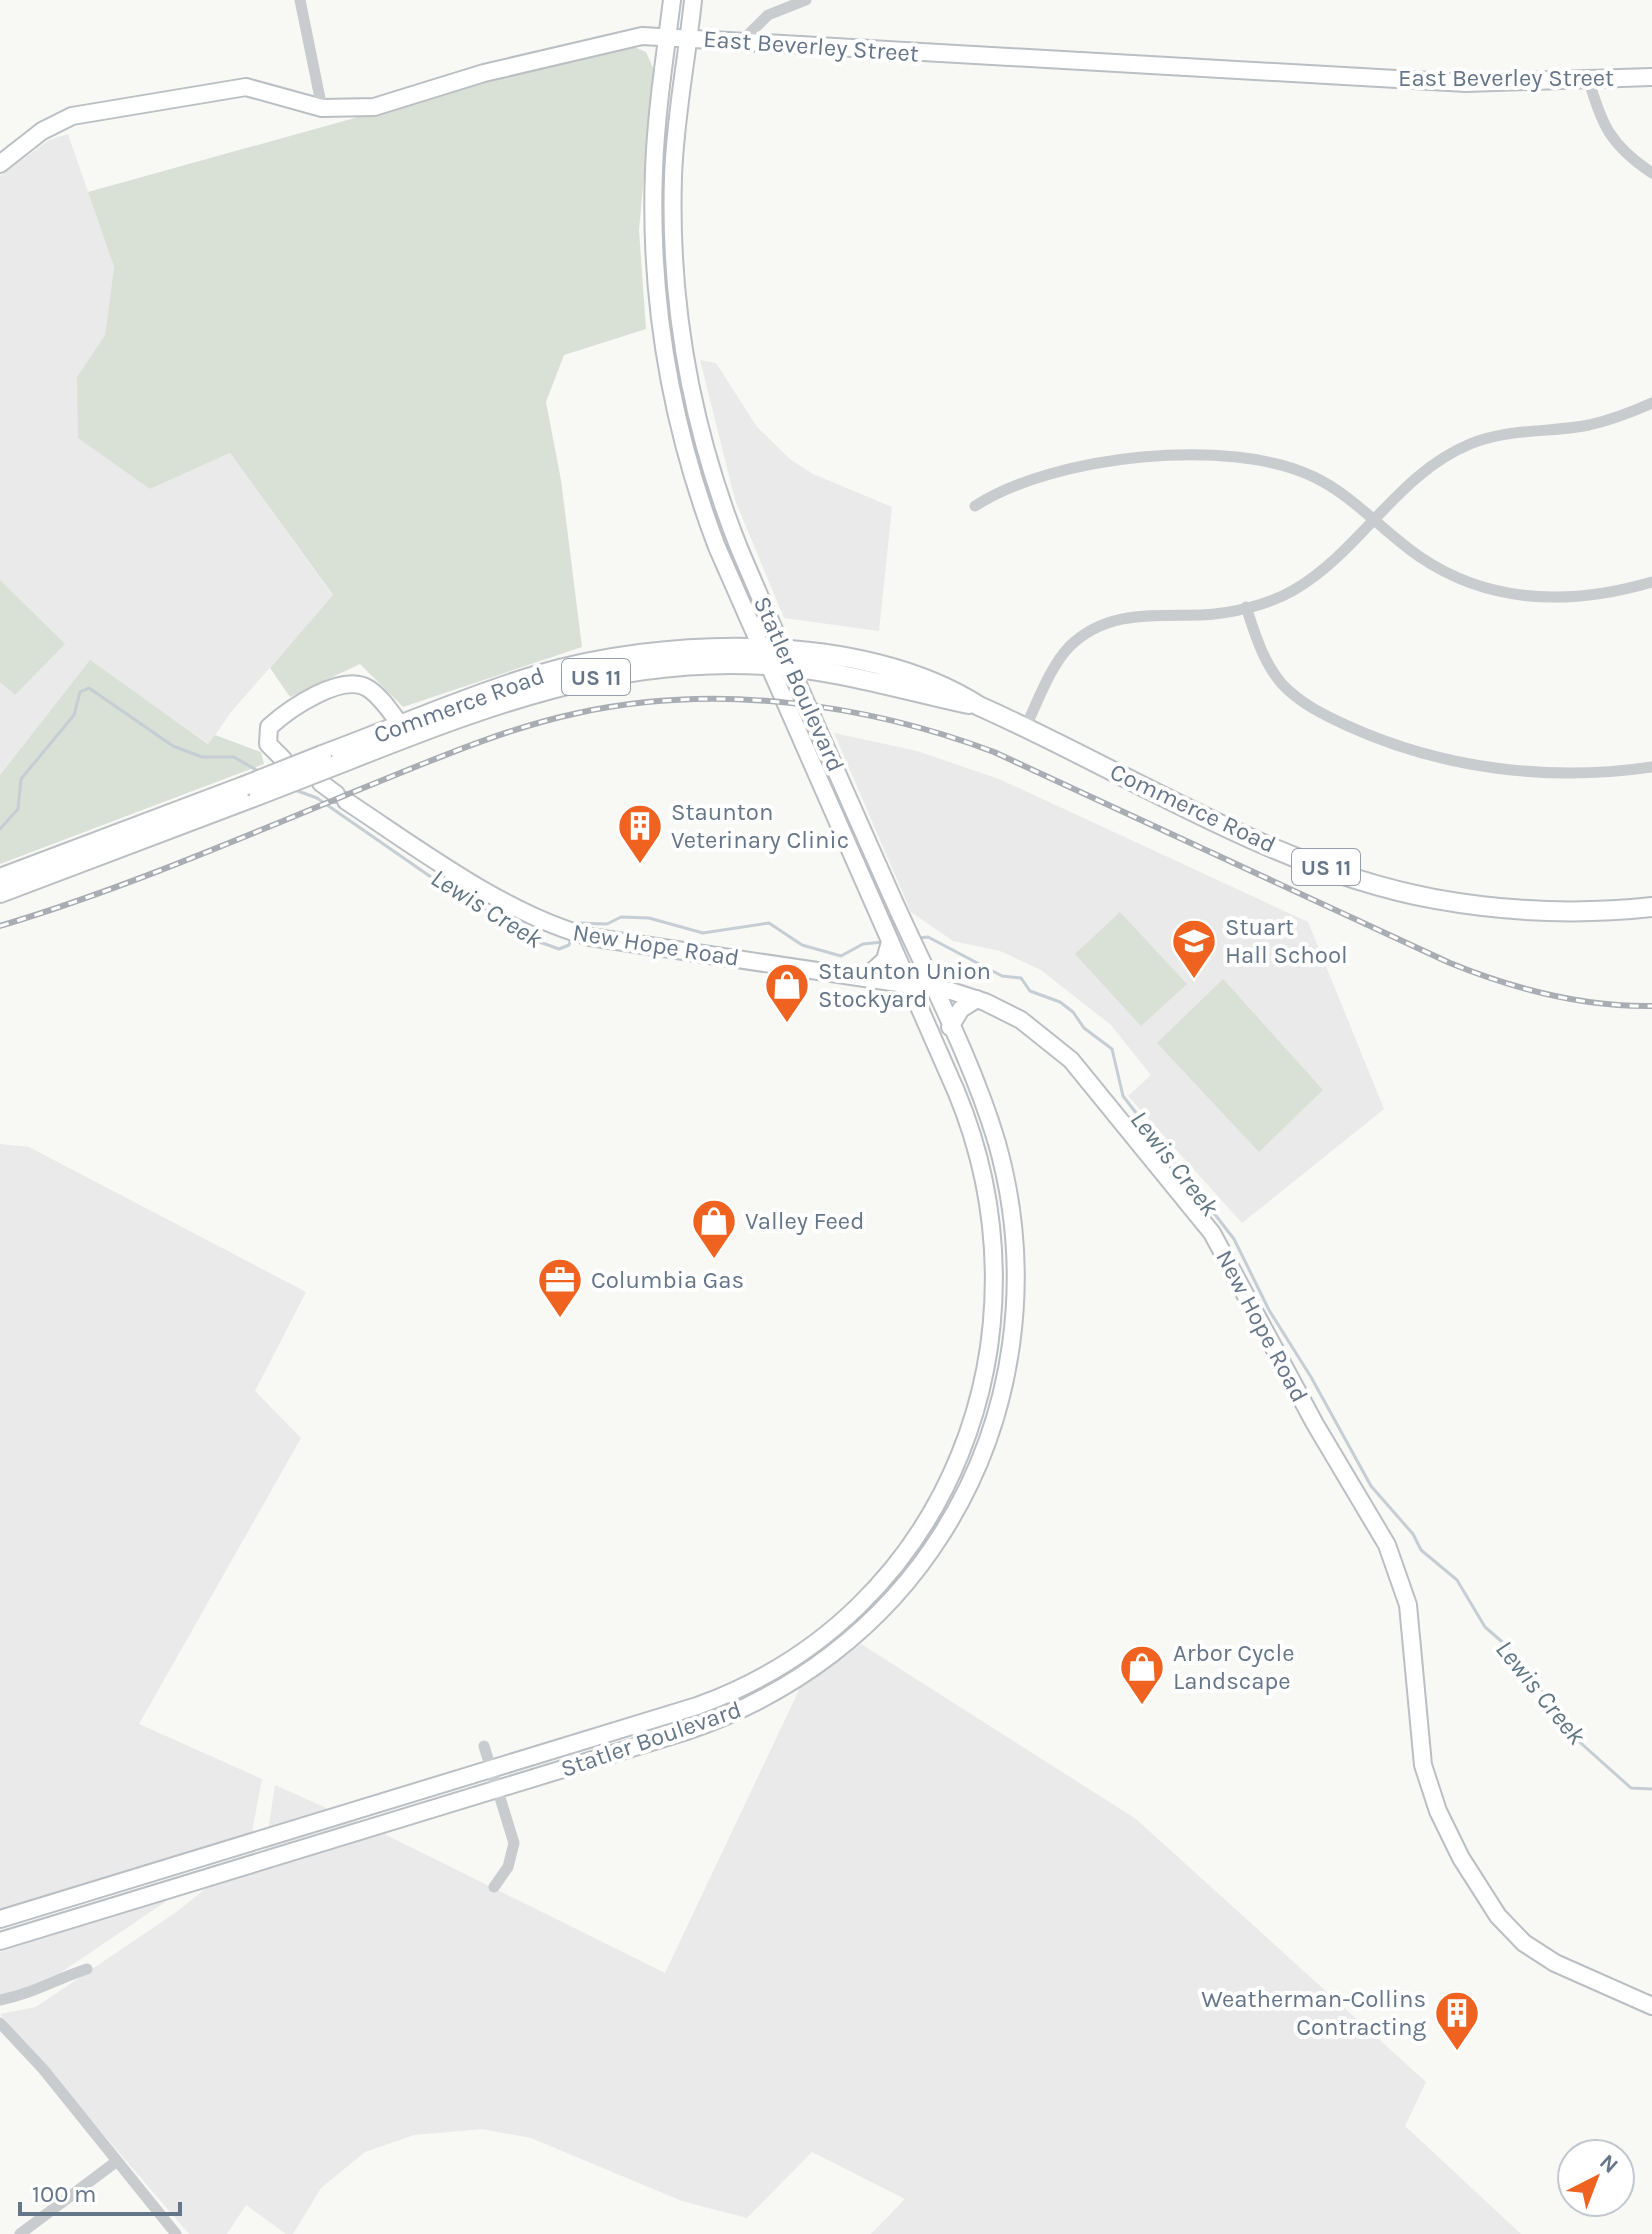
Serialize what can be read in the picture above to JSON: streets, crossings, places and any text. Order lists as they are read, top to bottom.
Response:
{
  "streets": {
    "main road": [
      "East Beverley Street",
      "US 11",
      "Statler Boulevard",
      "Commerce Road",
      "New Hope Road"
    ]
  },
  "crossings": [
    ["East Beverley Street", "Statler Boulevard"],
    ["Statler Boulevard", "Commerce Road"],
    ["Statler Boulevard", "New Hope Road"]
  ],
  "water": ["Lewis Creek"],
  "places": {
    "building": ["Staunton Veterinary Clinic", "Weatherman-Collins Contracting"],
    "school or university": ["Stuart Hall School"],
    "shop": ["Staunton Union Stockyard", "Valley Feed", "Arbor Cycle Landscape"],
    "office": ["Columbia Gas"]
  },
  "scale_bar": "100 m",
  "north": "top right"
}
